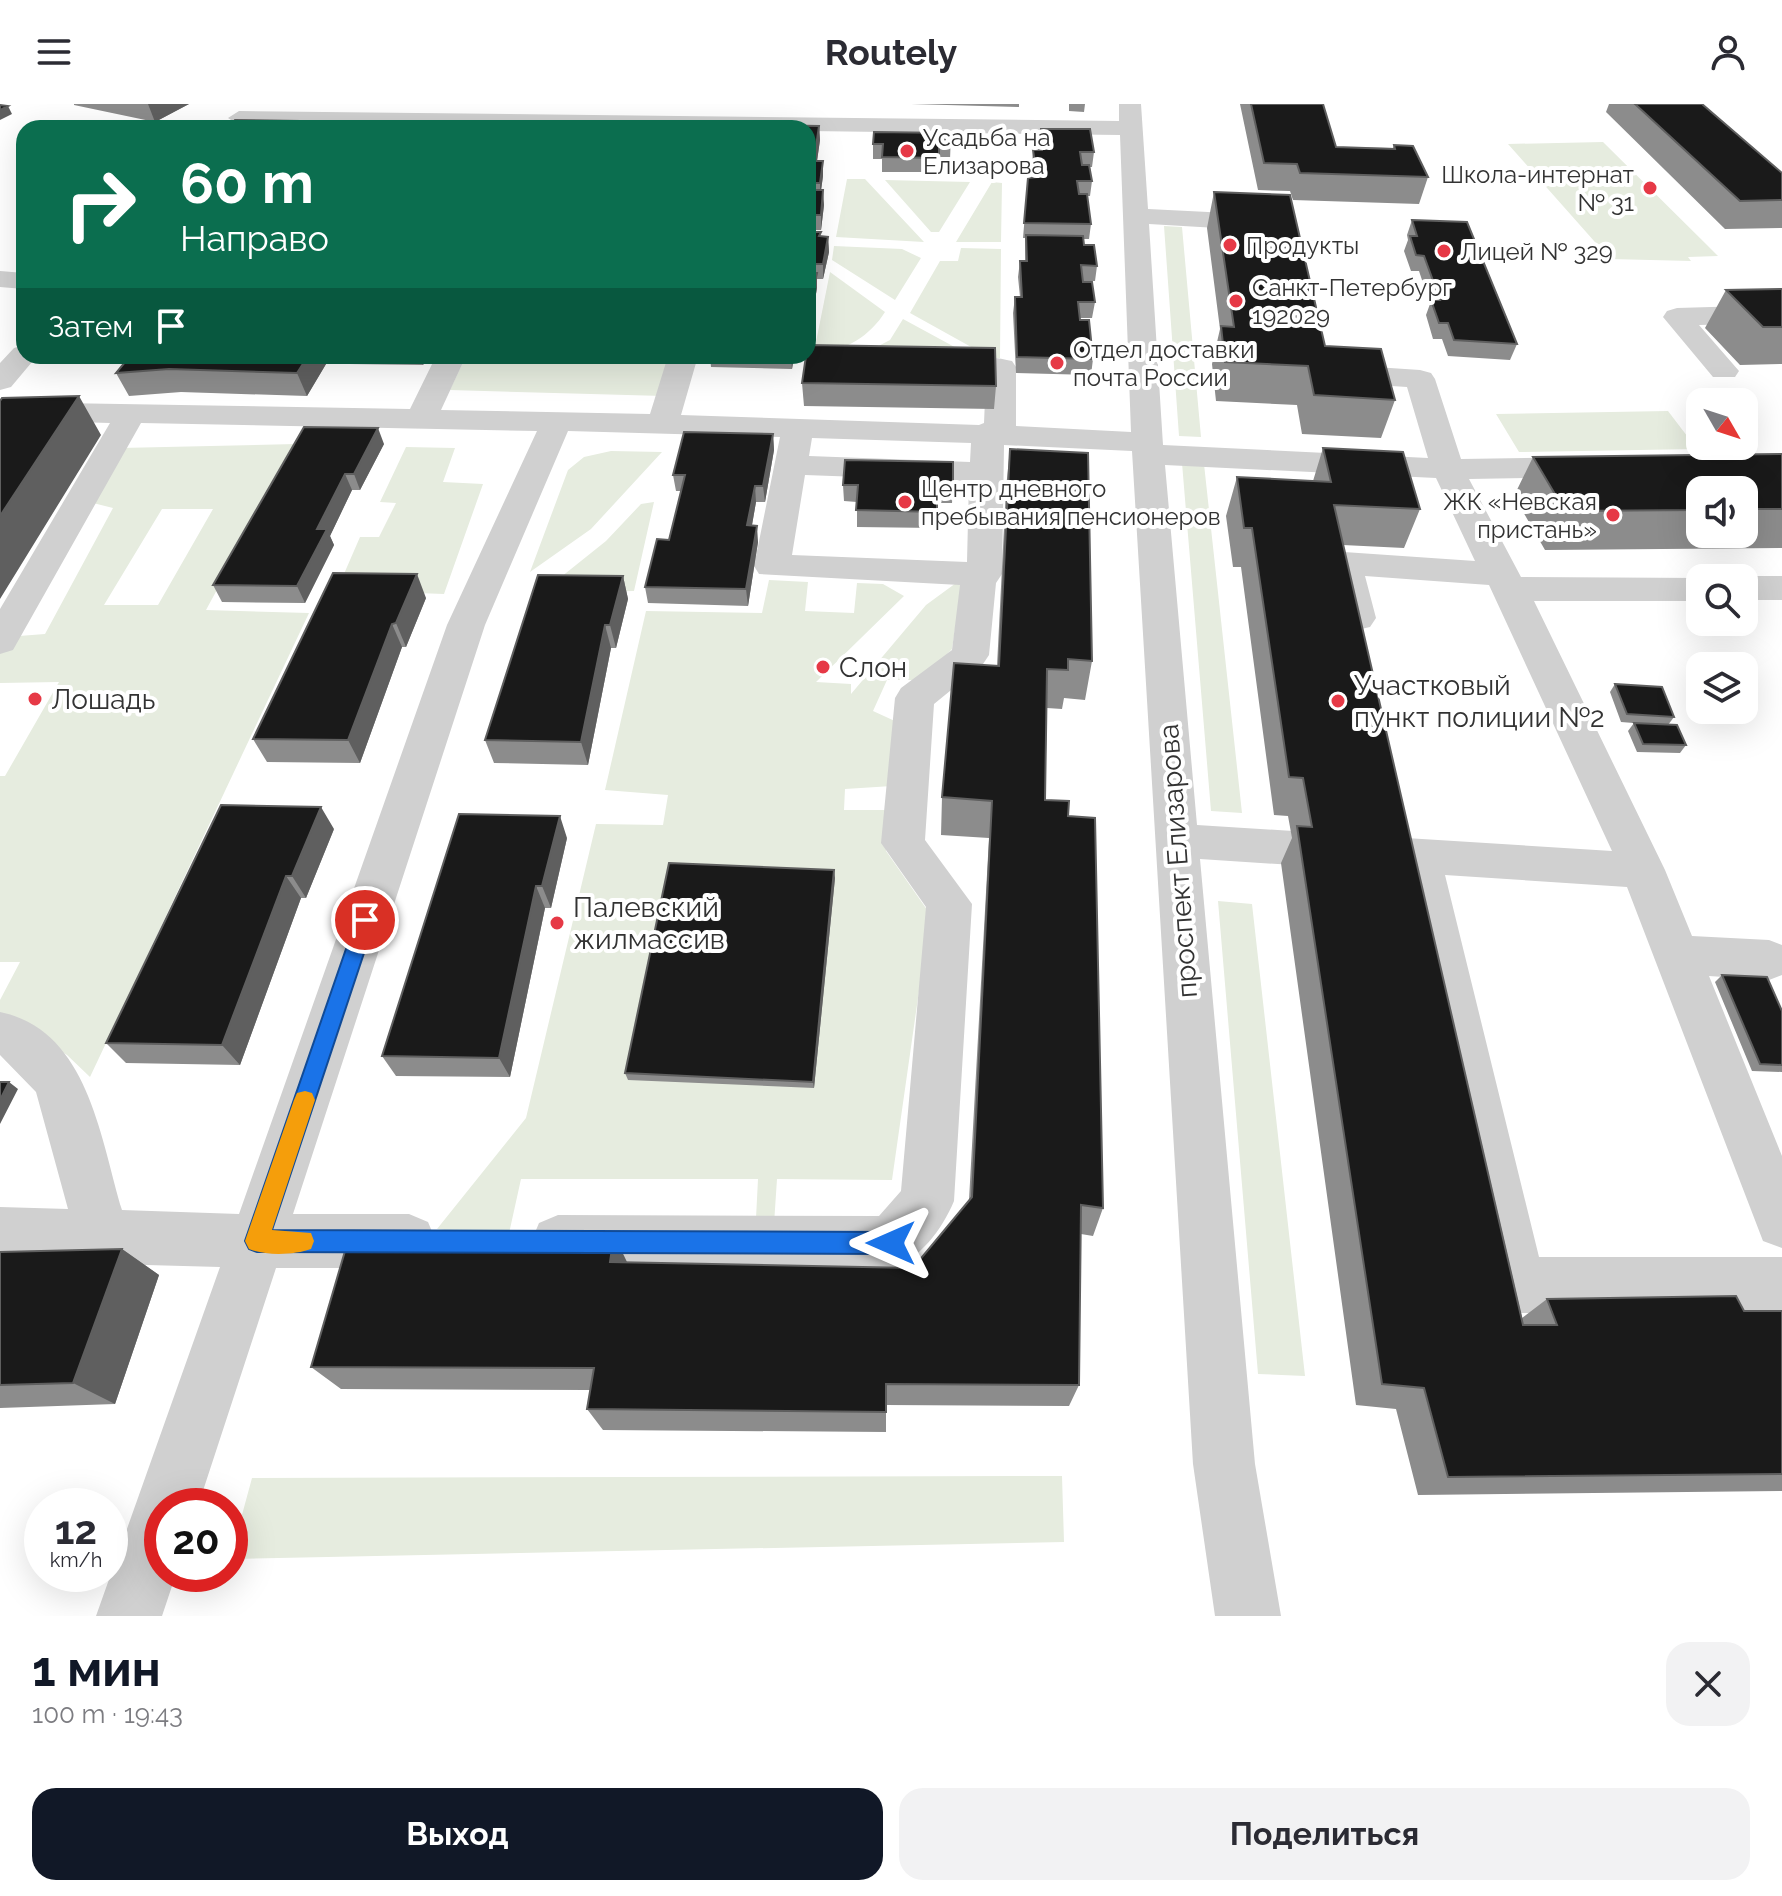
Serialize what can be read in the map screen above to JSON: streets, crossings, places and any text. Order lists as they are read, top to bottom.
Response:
{
  "streets": {
    "street": ["проспект Елизарова"]
  },
  "places": [
    "Усадьба на Елизарова",
    "Школа-интернат № 31",
    "Продукты",
    "Лицей № 329",
    "Санкт-Петербург 192029",
    "Отдел доставки почта России",
    "Центр дневного пребывания пенсионеров",
    "ЖК «Невская пристань»",
    "Слон",
    "Лошадь",
    "Участковый пункт полиции №2",
    "Палевский жилмассив"
  ],
  "north": "bottom right",
  "page": {
    "header": "Routely",
    "turn": ["60 m", "Направо"],
    "then": "Затем",
    "speed": "12 km/h",
    "limit": "20",
    "heading": ["1 мин", "100 m · 19:43"],
    "buttons": ["Выход", "Поделиться"]
  }
}
